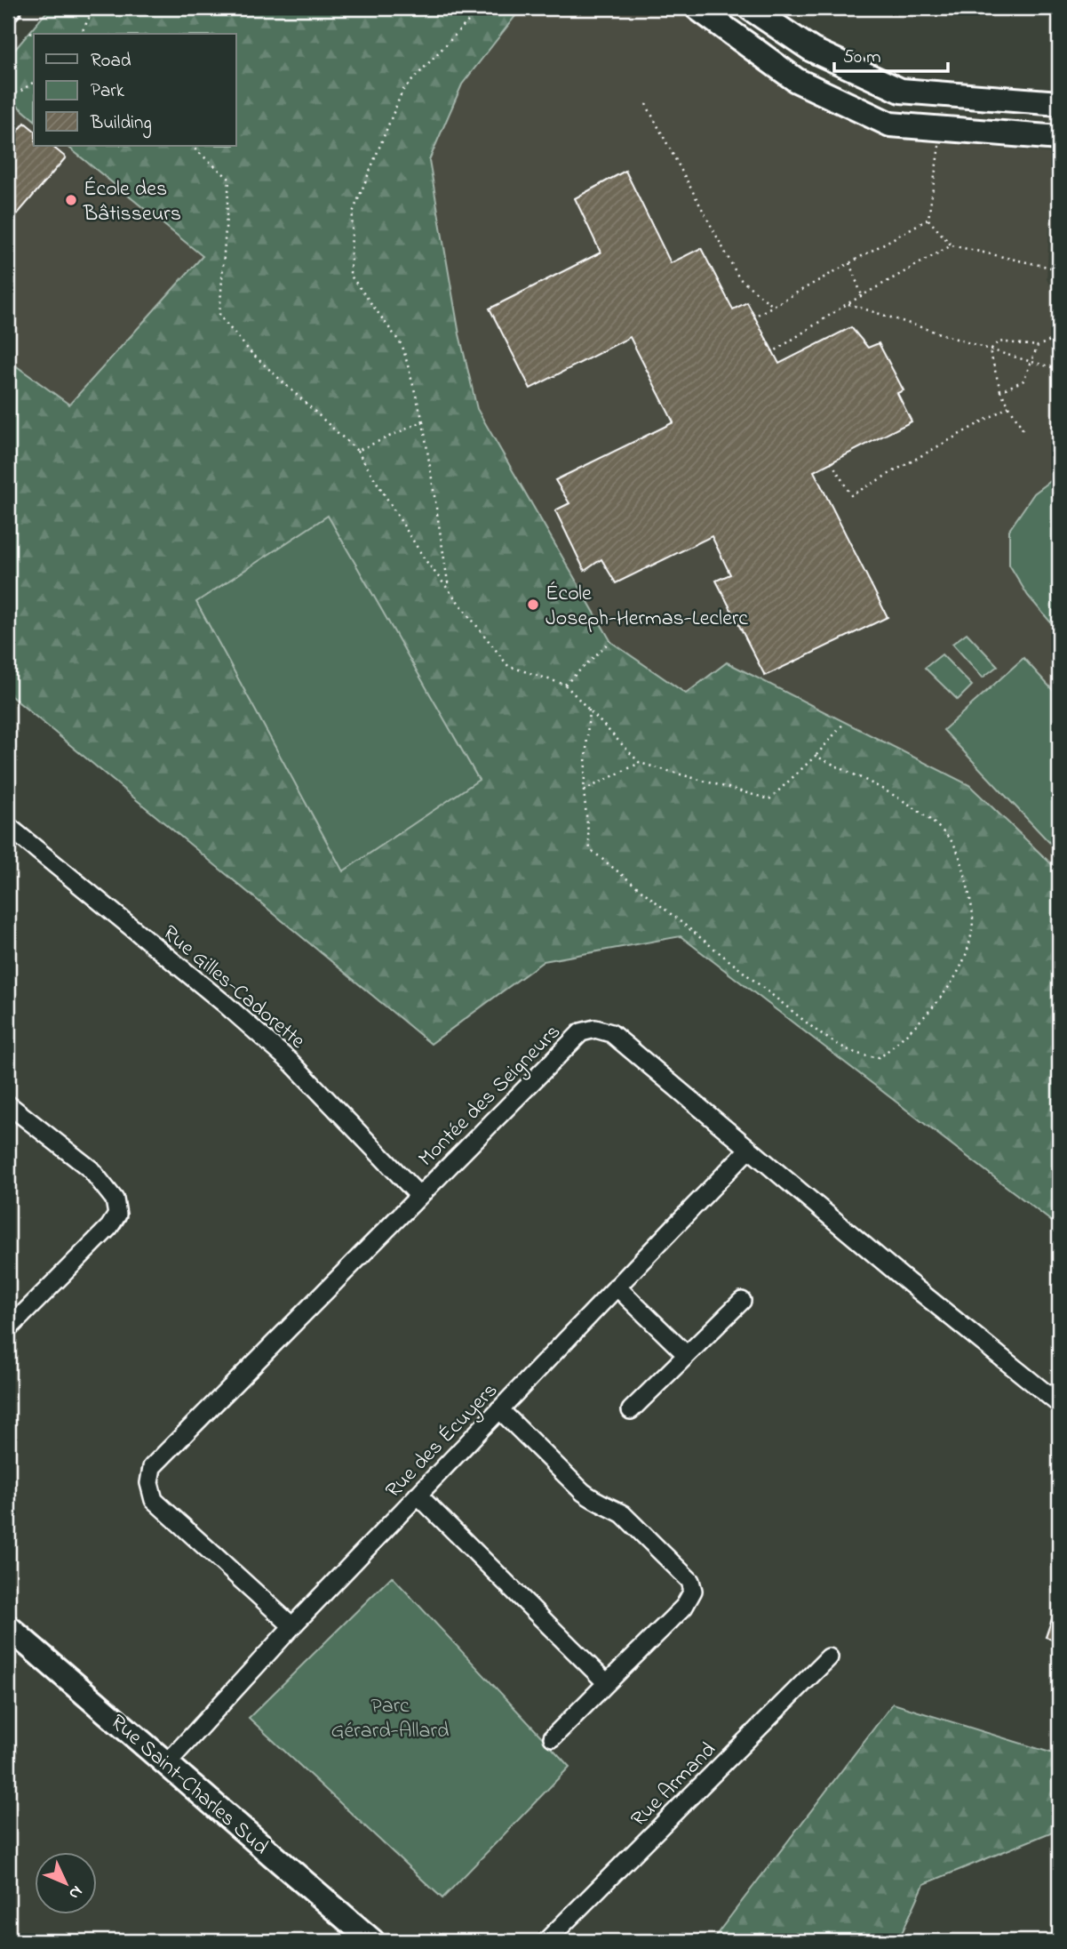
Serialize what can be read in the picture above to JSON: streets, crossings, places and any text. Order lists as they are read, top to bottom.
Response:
{
  "streets": {
    "street": [
      "Rue Gilles-Cadorette",
      "Montée des Seigneurs",
      "Rue des Écuyers",
      "Rue Saint-Charles Sud",
      "Rue Armand"
    ]
  },
  "crossings": [
    ["Rue Gilles-Cadorette", "Montée des Seigneurs"],
    ["Montée des Seigneurs", "Rue des Écuyers"],
    ["Rue des Écuyers", "Rue Saint-Charles Sud"]
  ],
  "parks": ["Parc Gérard-Allard"],
  "places": ["École des Bâtisseurs", "École Joseph-Hermas-Leclerc"],
  "legend": ["Road", "Park", "Building"],
  "scale_bar": "50 m",
  "north": "bottom right"
}
